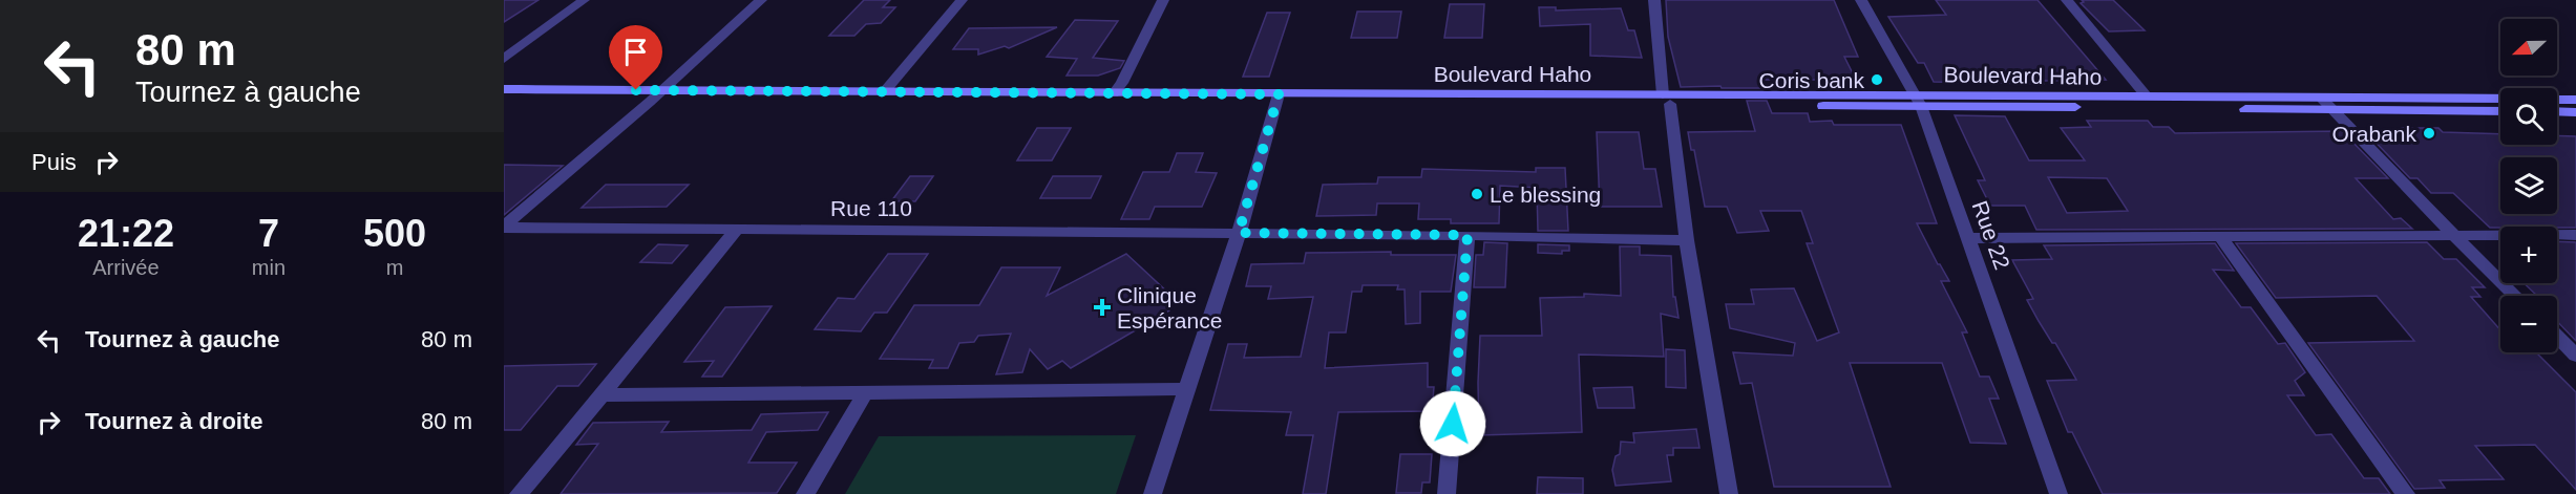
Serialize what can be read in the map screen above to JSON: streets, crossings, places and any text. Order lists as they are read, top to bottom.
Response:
{
  "streets": {
    "main road": ["Boulevard Haho"],
    "street": ["Rue 110", "Rue 22"]
  },
  "crossings": [
    ["Boulevard Haho", "Rue 22"]
  ],
  "places": {
    "other": ["Coris bank", "Orabank", "Le blessing"],
    "health": ["Clinique Espérance"]
  },
  "north": "left",
  "page": {
    "turn": ["80 m", "Tournez à gauche"],
    "map_buttons": ["+", "−"],
    "then": "Puis",
    "eta": [
      "21:22",
      "Arrivée",
      "7",
      "min",
      "500",
      "m"
    ],
    "list": [
      {
        "name": "Tournez à gauche",
        "value": "80 m"
      },
      {
        "name": "Tournez à droite",
        "value": "80 m"
      }
    ]
  }
}
